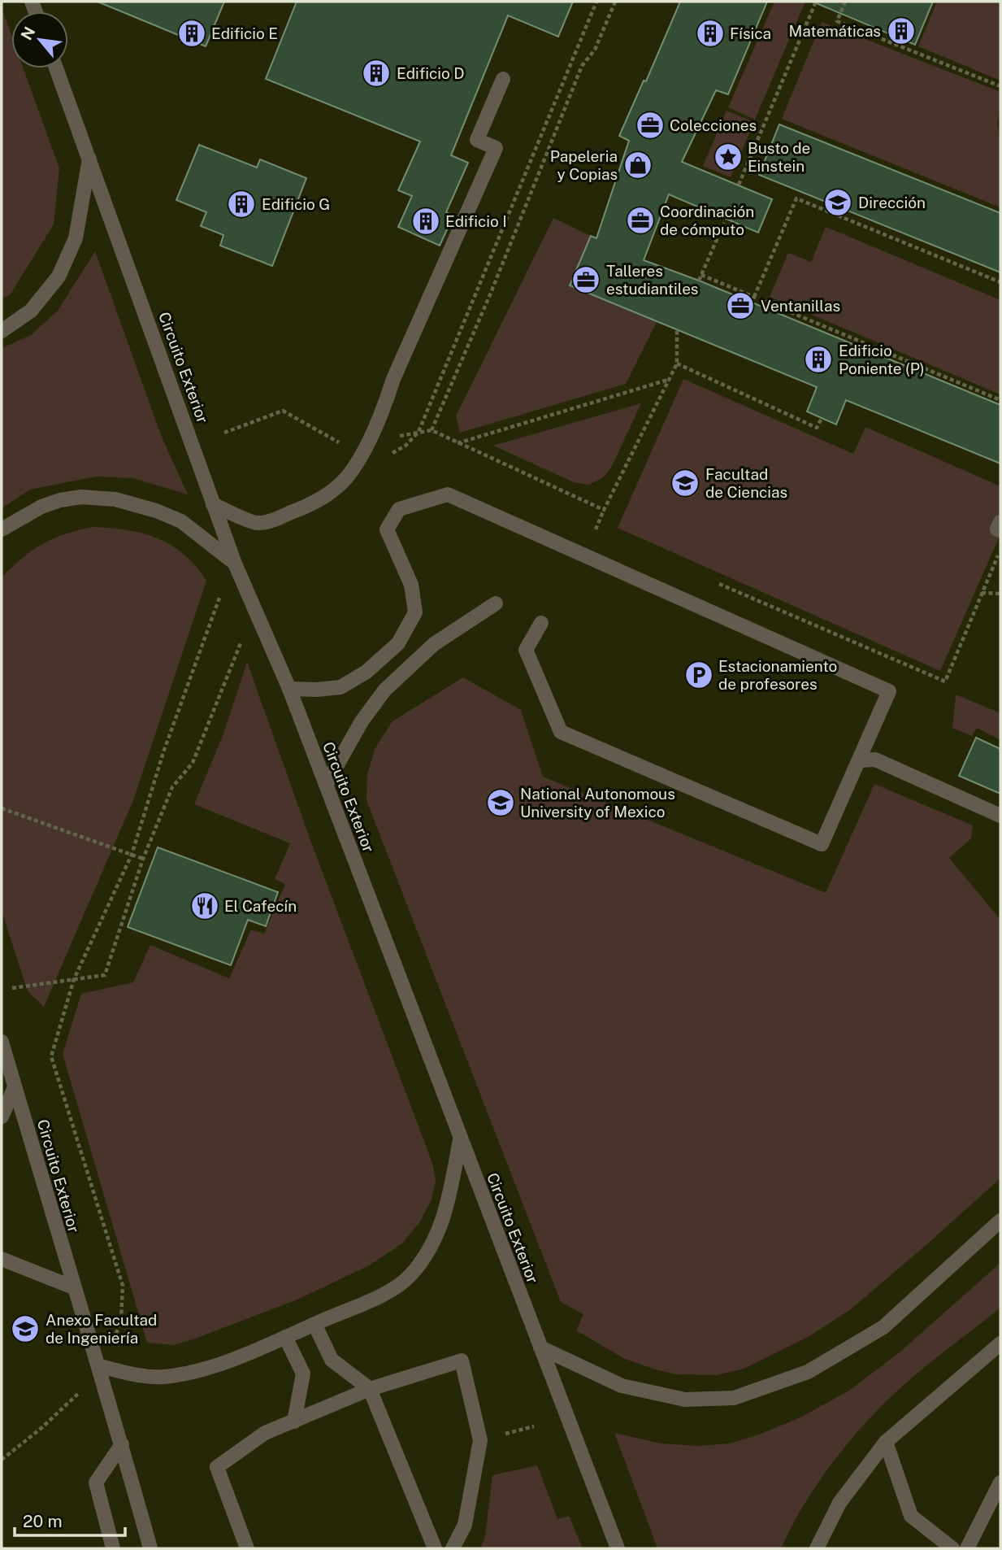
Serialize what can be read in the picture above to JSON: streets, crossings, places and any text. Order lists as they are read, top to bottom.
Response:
{
  "streets": {
    "street": ["Circuito Exterior"]
  },
  "places": {
    "building": [
      "Matemáticas",
      "Edificio E",
      "Física",
      "Edificio D",
      "Edificio G",
      "Edificio I",
      "Edificio Poniente (P)"
    ],
    "office": [
      "Colecciones",
      "Coordinación de cómputo",
      "Talleres estudiantiles",
      "Ventanillas"
    ],
    "place": ["Busto de Einstein"],
    "shop": ["Papeleria y Copias"],
    "school or university": [
      "Dirección",
      "Facultad de Ciencias",
      "National Autonomous University of Mexico",
      "Anexo Facultad de Ingeniería"
    ],
    "parking": ["Estacionamiento de profesores"],
    "restaurant": ["El Cafecín"]
  },
  "scale_bar": "20 m",
  "north": "top left"
}
